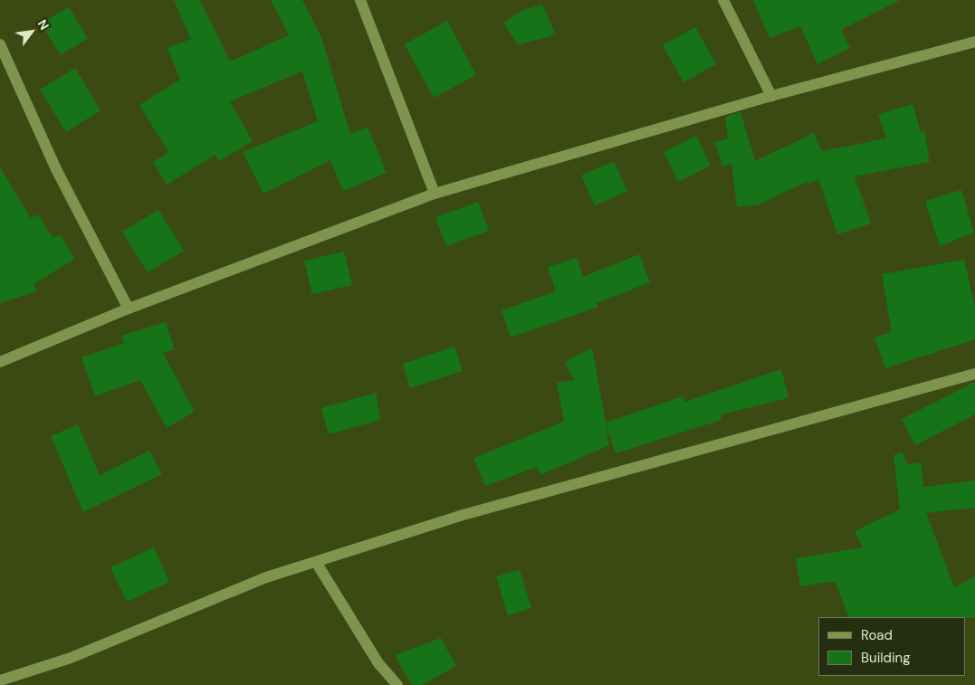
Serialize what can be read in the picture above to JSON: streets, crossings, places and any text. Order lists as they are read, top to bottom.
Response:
{
  "legend": ["Road", "Building"],
  "north": "top right"
}
